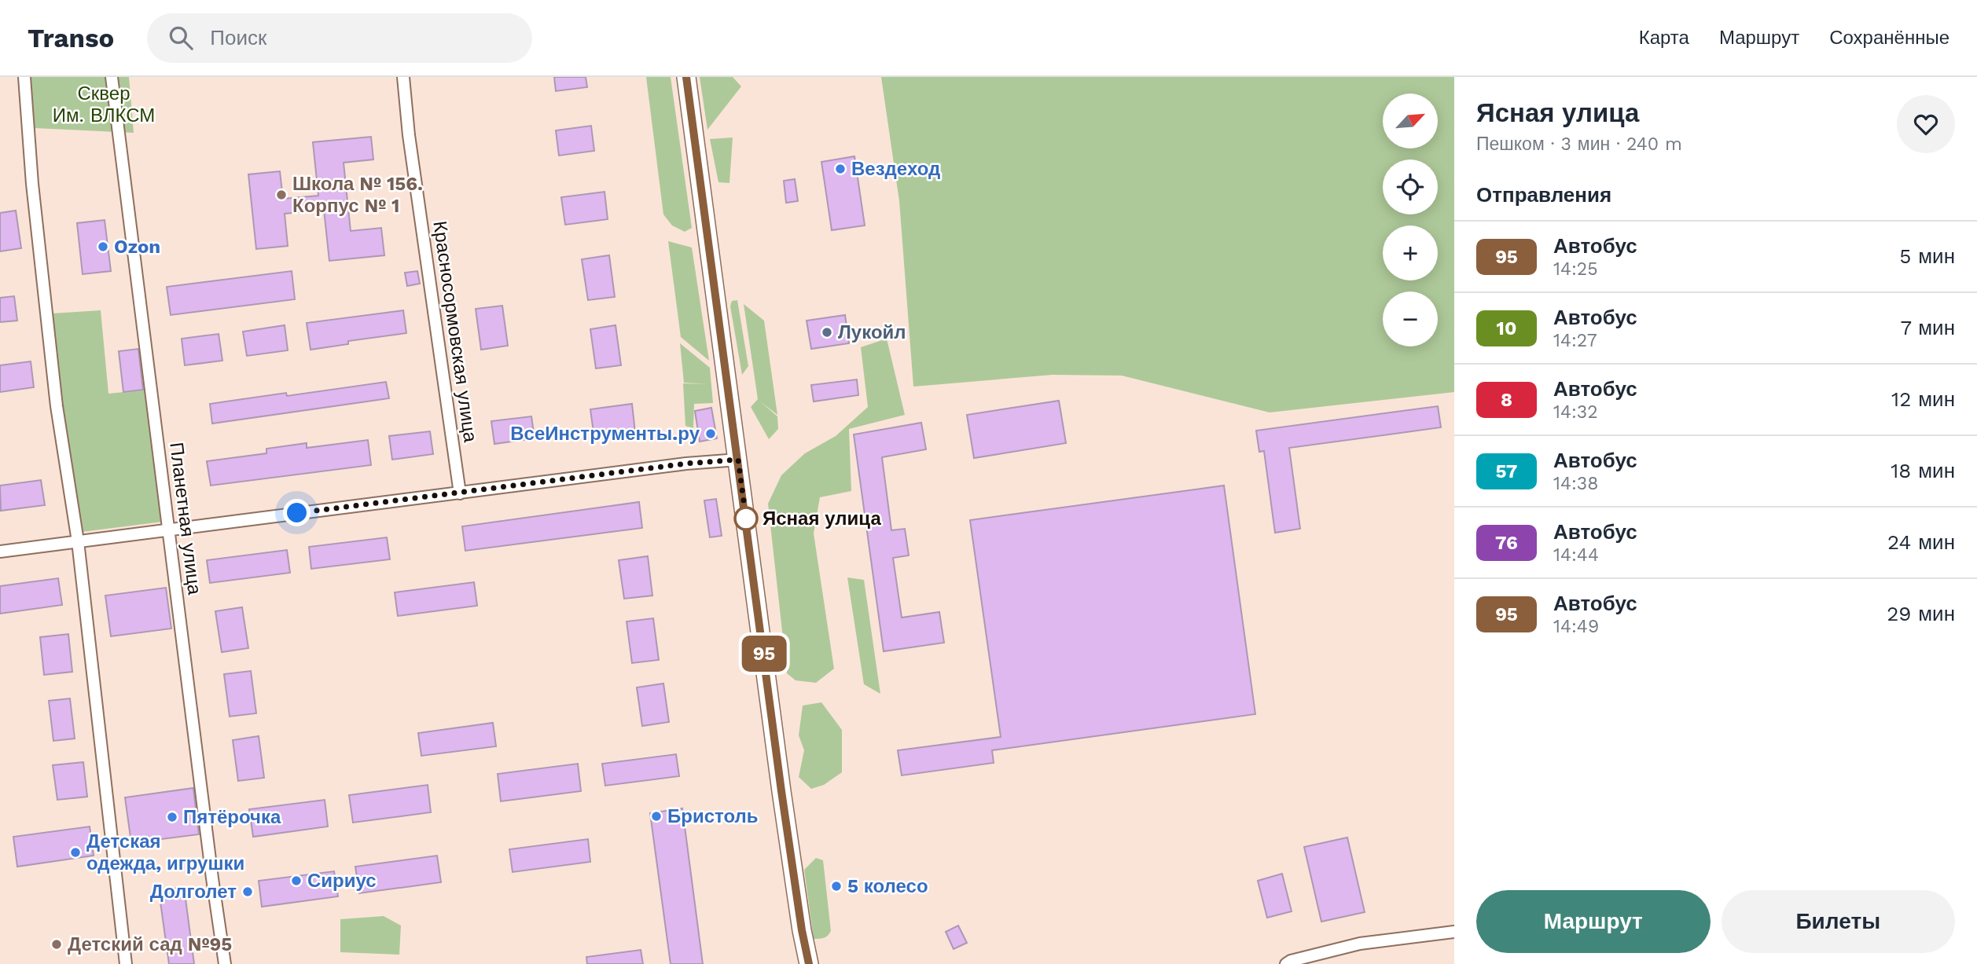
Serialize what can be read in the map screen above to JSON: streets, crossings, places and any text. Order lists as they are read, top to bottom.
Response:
{
  "streets": {
    "street": ["Красносормовская улица", "Планетная улица"]
  },
  "parks": ["Сквер Им. ВЛКСМ"],
  "places": [
    "Вездеход",
    "Школа № 156. Корпус № 1",
    "Ozon",
    "Лукойл",
    "ВсеИнструменты.ру",
    "Ясная улица",
    "Бристоль",
    "Пятёрочка",
    "Детская одежда, игрушки",
    "Сириус",
    "5 колесо",
    "Долголет",
    "Детский сад №95"
  ],
  "lines": ["bus line 95"],
  "north": "top right",
  "page": {
    "header": "Transo",
    "search": "Поиск",
    "nav": ["Карта", "Маршрут", "Сохранённые"],
    "on_map": "95",
    "heading": [
      ["Ясная улица", "Пешком · 3 мин · 240 m"],
      "Отправления"
    ],
    "map_buttons": ["+", "−"],
    "list": [
      {
        "mark": "95",
        "name": "Автобус",
        "note": "14:25",
        "value": "5 мин"
      },
      {
        "mark": "10",
        "name": "Автобус",
        "note": "14:27",
        "value": "7 мин"
      },
      {
        "mark": "8",
        "name": "Автобус",
        "note": "14:32",
        "value": "12 мин"
      },
      {
        "mark": "57",
        "name": "Автобус",
        "note": "14:38",
        "value": "18 мин"
      },
      {
        "mark": "76",
        "name": "Автобус",
        "note": "14:44",
        "value": "24 мин"
      },
      {
        "mark": "95",
        "name": "Автобус",
        "note": "14:49",
        "value": "29 мин"
      }
    ],
    "buttons": ["Маршрут", "Билеты"]
  }
}
